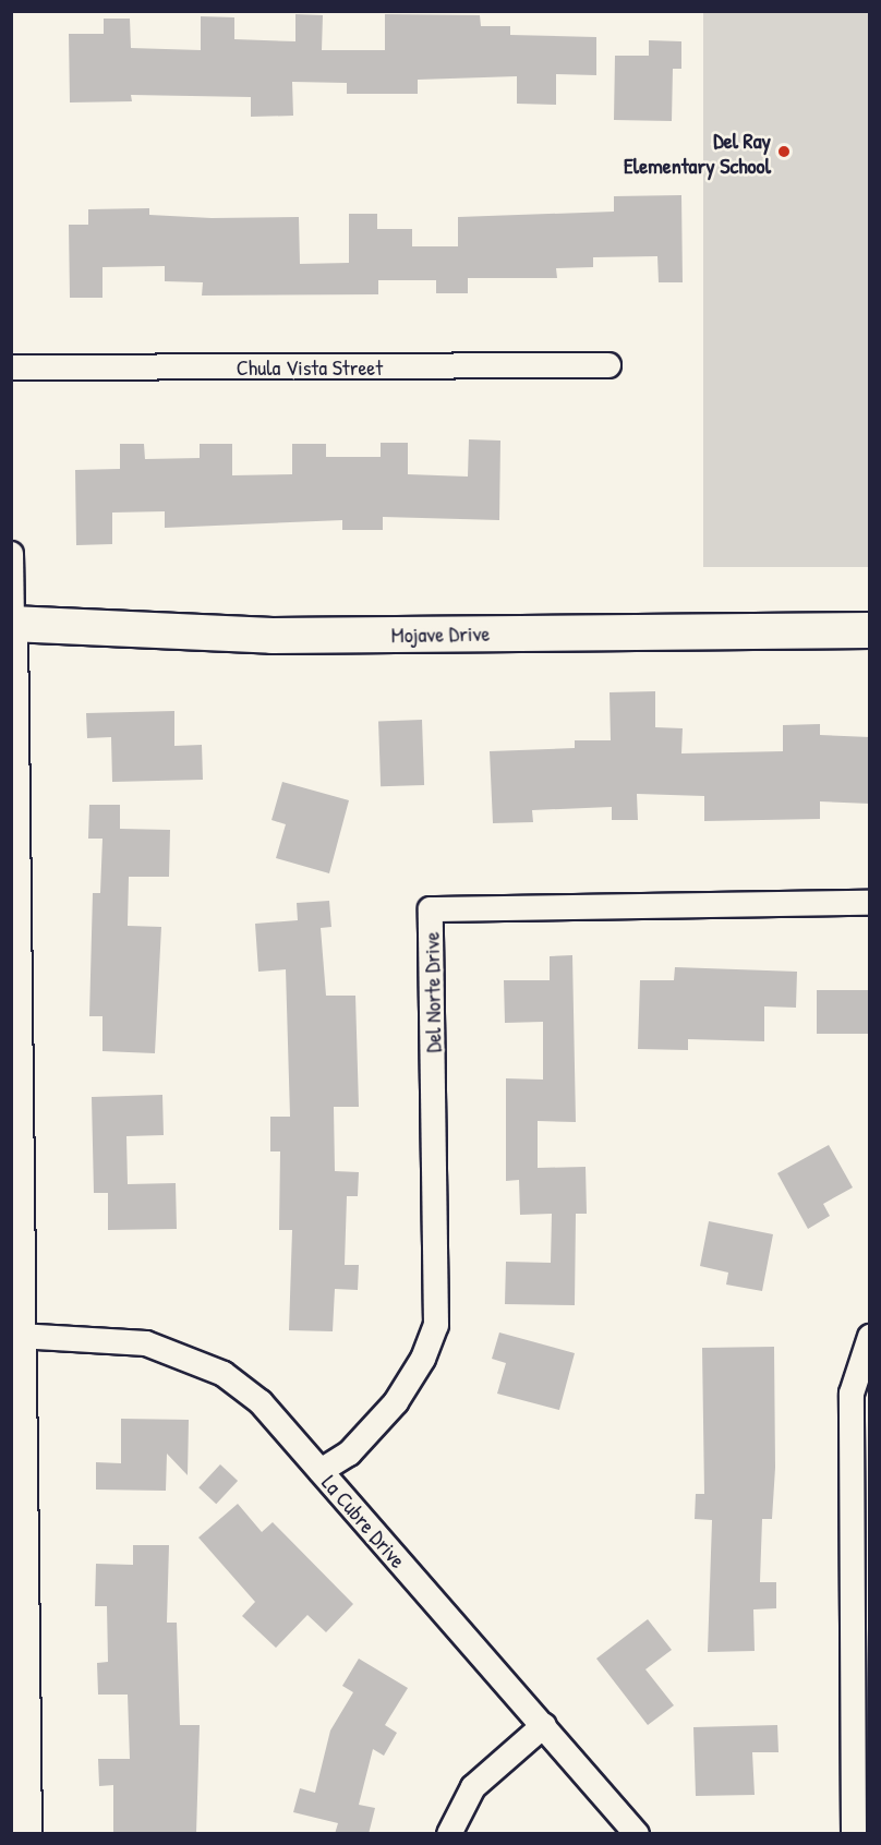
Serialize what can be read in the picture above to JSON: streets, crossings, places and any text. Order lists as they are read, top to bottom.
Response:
{
  "streets": {
    "main road": ["Mojave Drive"],
    "street": ["Chula Vista Street", "Del Norte Drive", "La Cubre Drive"]
  },
  "crossings": [
    ["Del Norte Drive", "La Cubre Drive"]
  ],
  "places": ["Del Ray Elementary School"]
}
